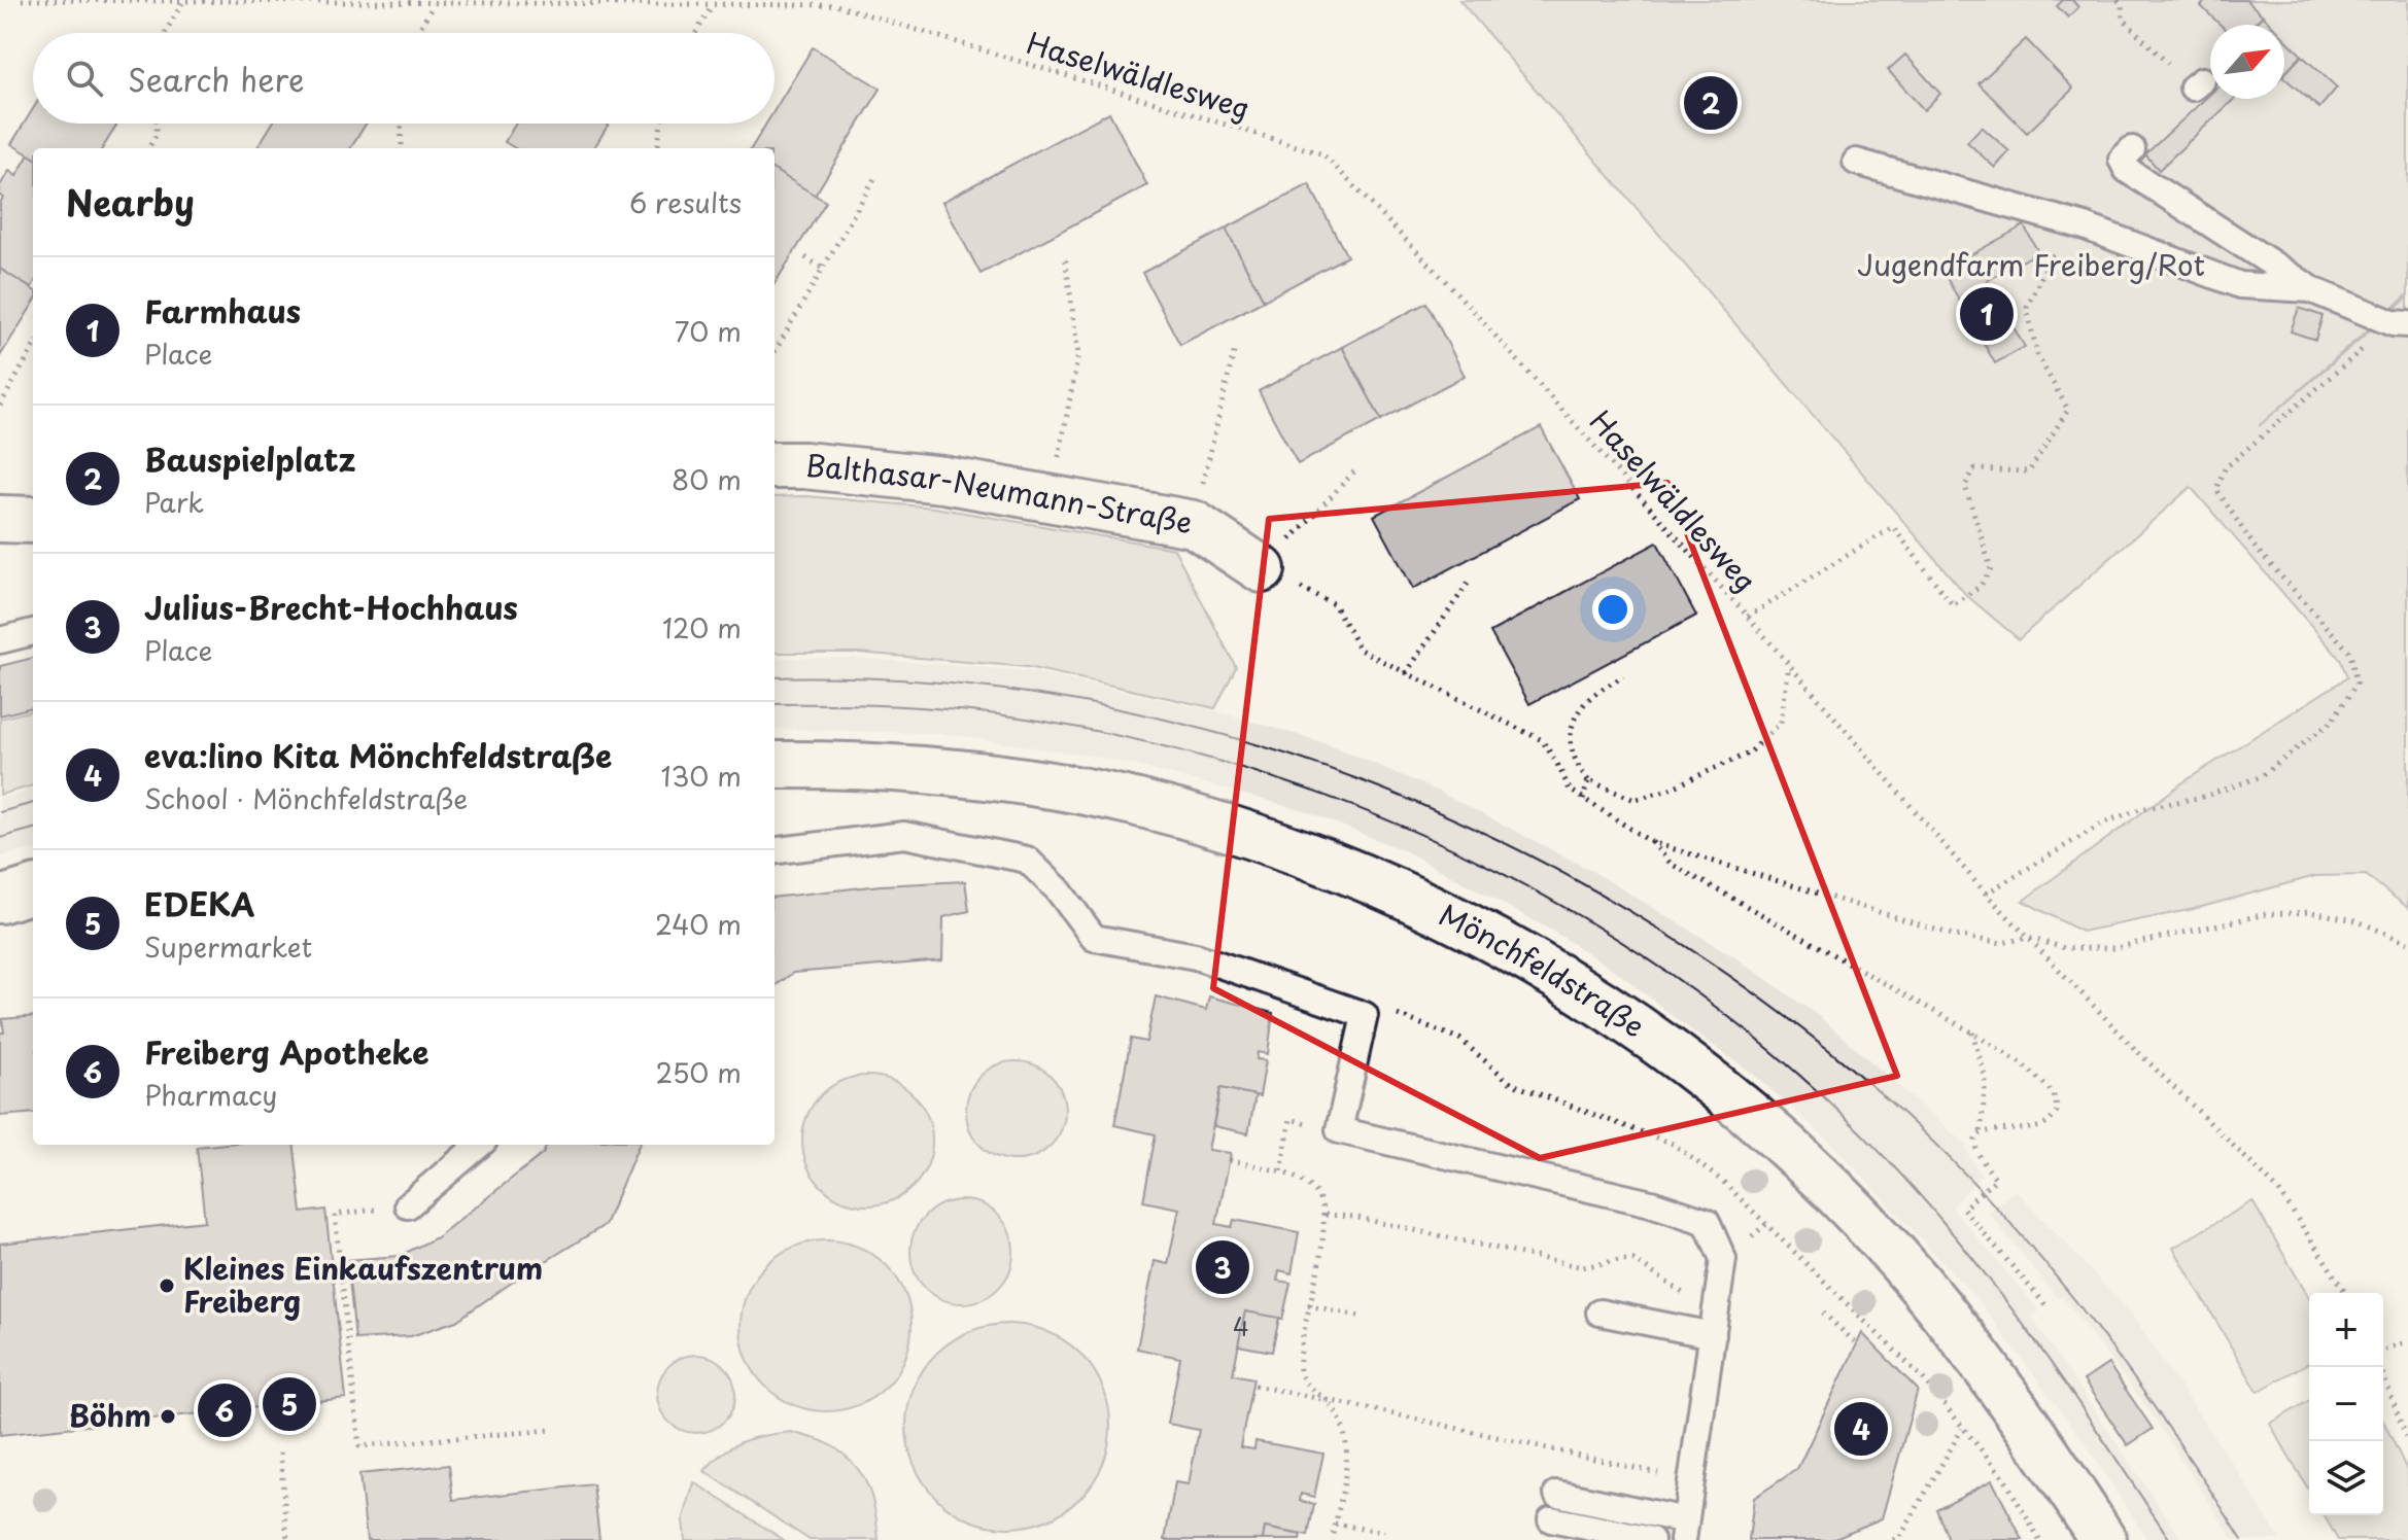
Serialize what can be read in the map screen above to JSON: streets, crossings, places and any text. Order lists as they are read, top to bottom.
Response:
{
  "streets": {
    "main road": ["Balthasar-Neumann-Straße", "Mönchfeldstraße"],
    "path": ["Haselwäldlesweg"]
  },
  "parks": ["Jugendfarm Freiberg/Rot"],
  "places": ["Kleines Einkaufszentrum Freiberg", "Böhm"],
  "house_numbers": ["4"],
  "north": "top right",
  "page": {
    "search": "Search here",
    "pins": [
      "2",
      "1",
      "3",
      "5",
      "6",
      "4"
    ],
    "heading": ["Nearby", "6 results"],
    "list": [
      {
        "mark": "1",
        "name": "Farmhaus",
        "note": "Place",
        "value": "70 m"
      },
      {
        "mark": "2",
        "name": "Bauspielplatz",
        "note": "Park",
        "value": "80 m"
      },
      {
        "mark": "3",
        "name": "Julius-Brecht-Hochhaus",
        "note": "Place",
        "value": "120 m"
      },
      {
        "mark": "4",
        "name": "eva:lino Kita Mönchfeldstraße",
        "note": "School · Mönchfeldstraße",
        "value": "130 m"
      },
      {
        "mark": "5",
        "name": "EDEKA",
        "note": "Supermarket",
        "value": "240 m"
      },
      {
        "mark": "6",
        "name": "Freiberg Apotheke",
        "note": "Pharmacy",
        "value": "250 m"
      }
    ],
    "map_buttons": ["+", "−"]
  }
}
